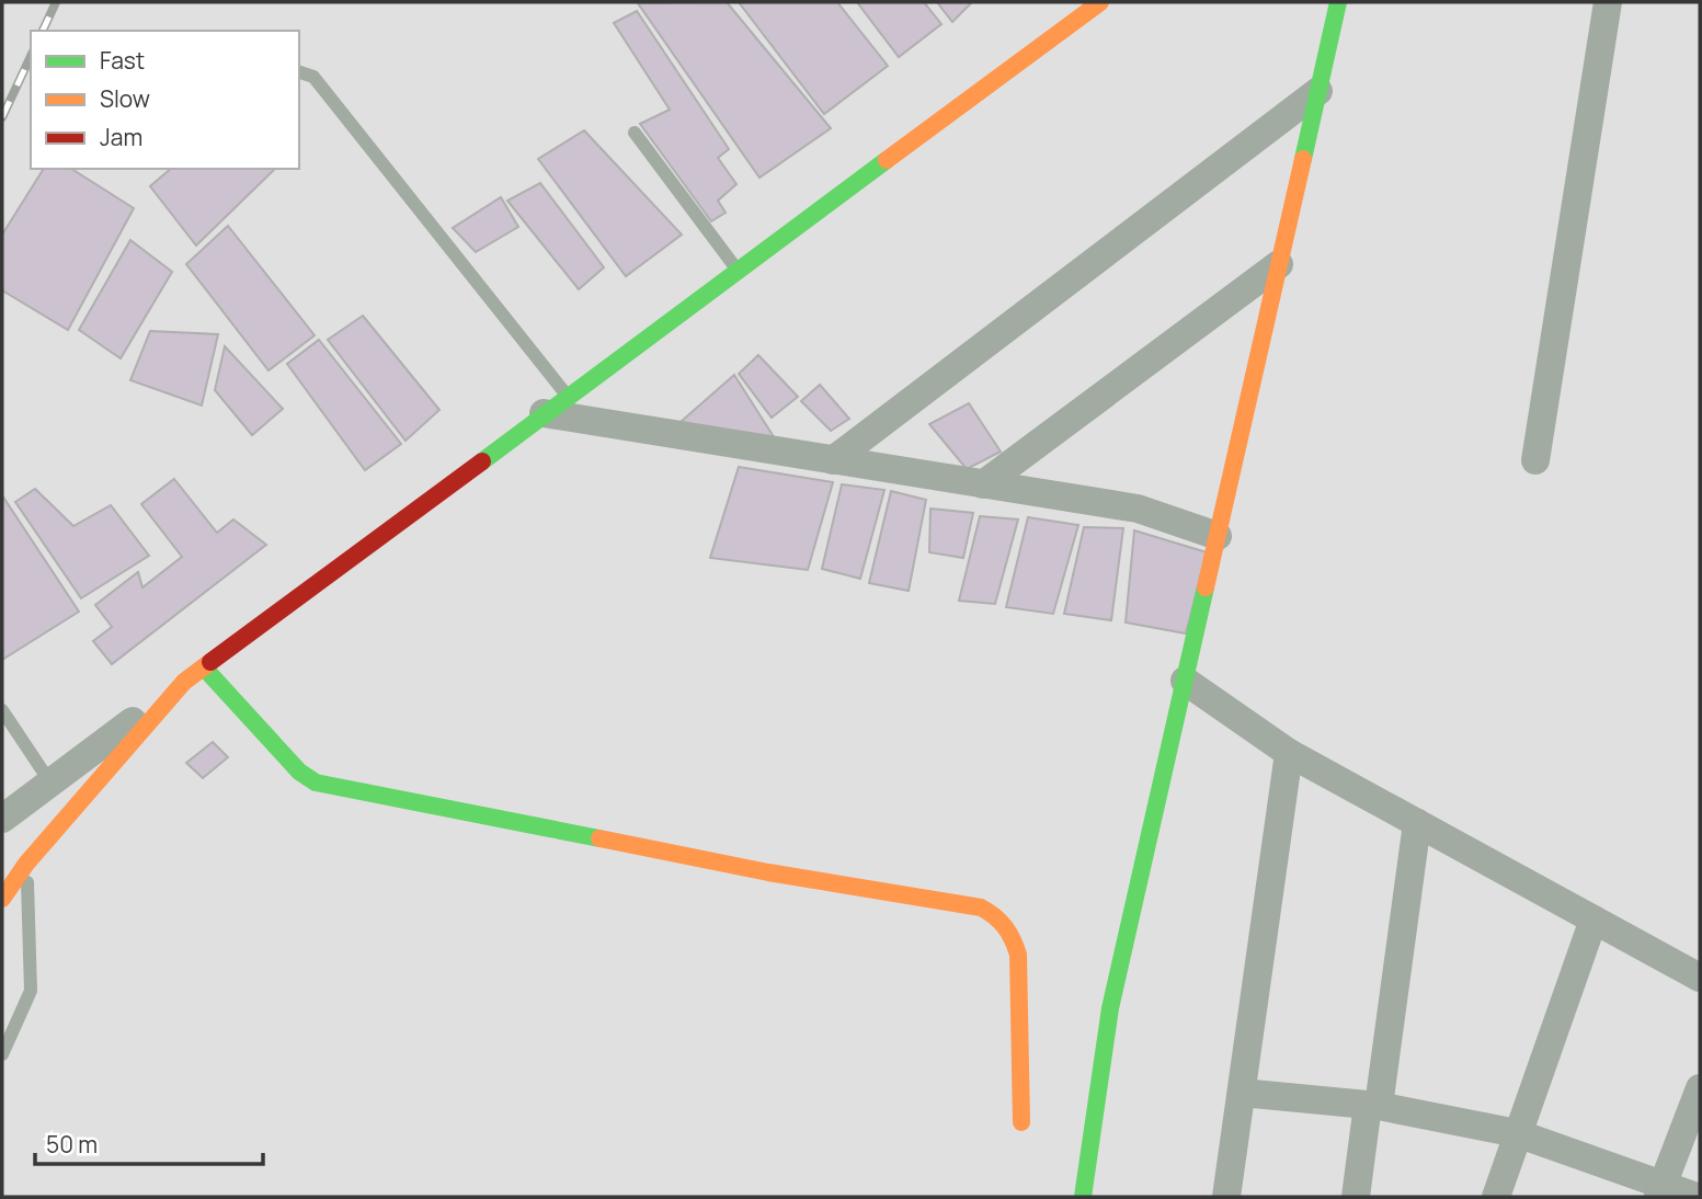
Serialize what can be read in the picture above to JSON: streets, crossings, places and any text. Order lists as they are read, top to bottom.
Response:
{
  "legend": ["Fast", "Slow", "Jam"],
  "scale_bar": "50 m"
}
